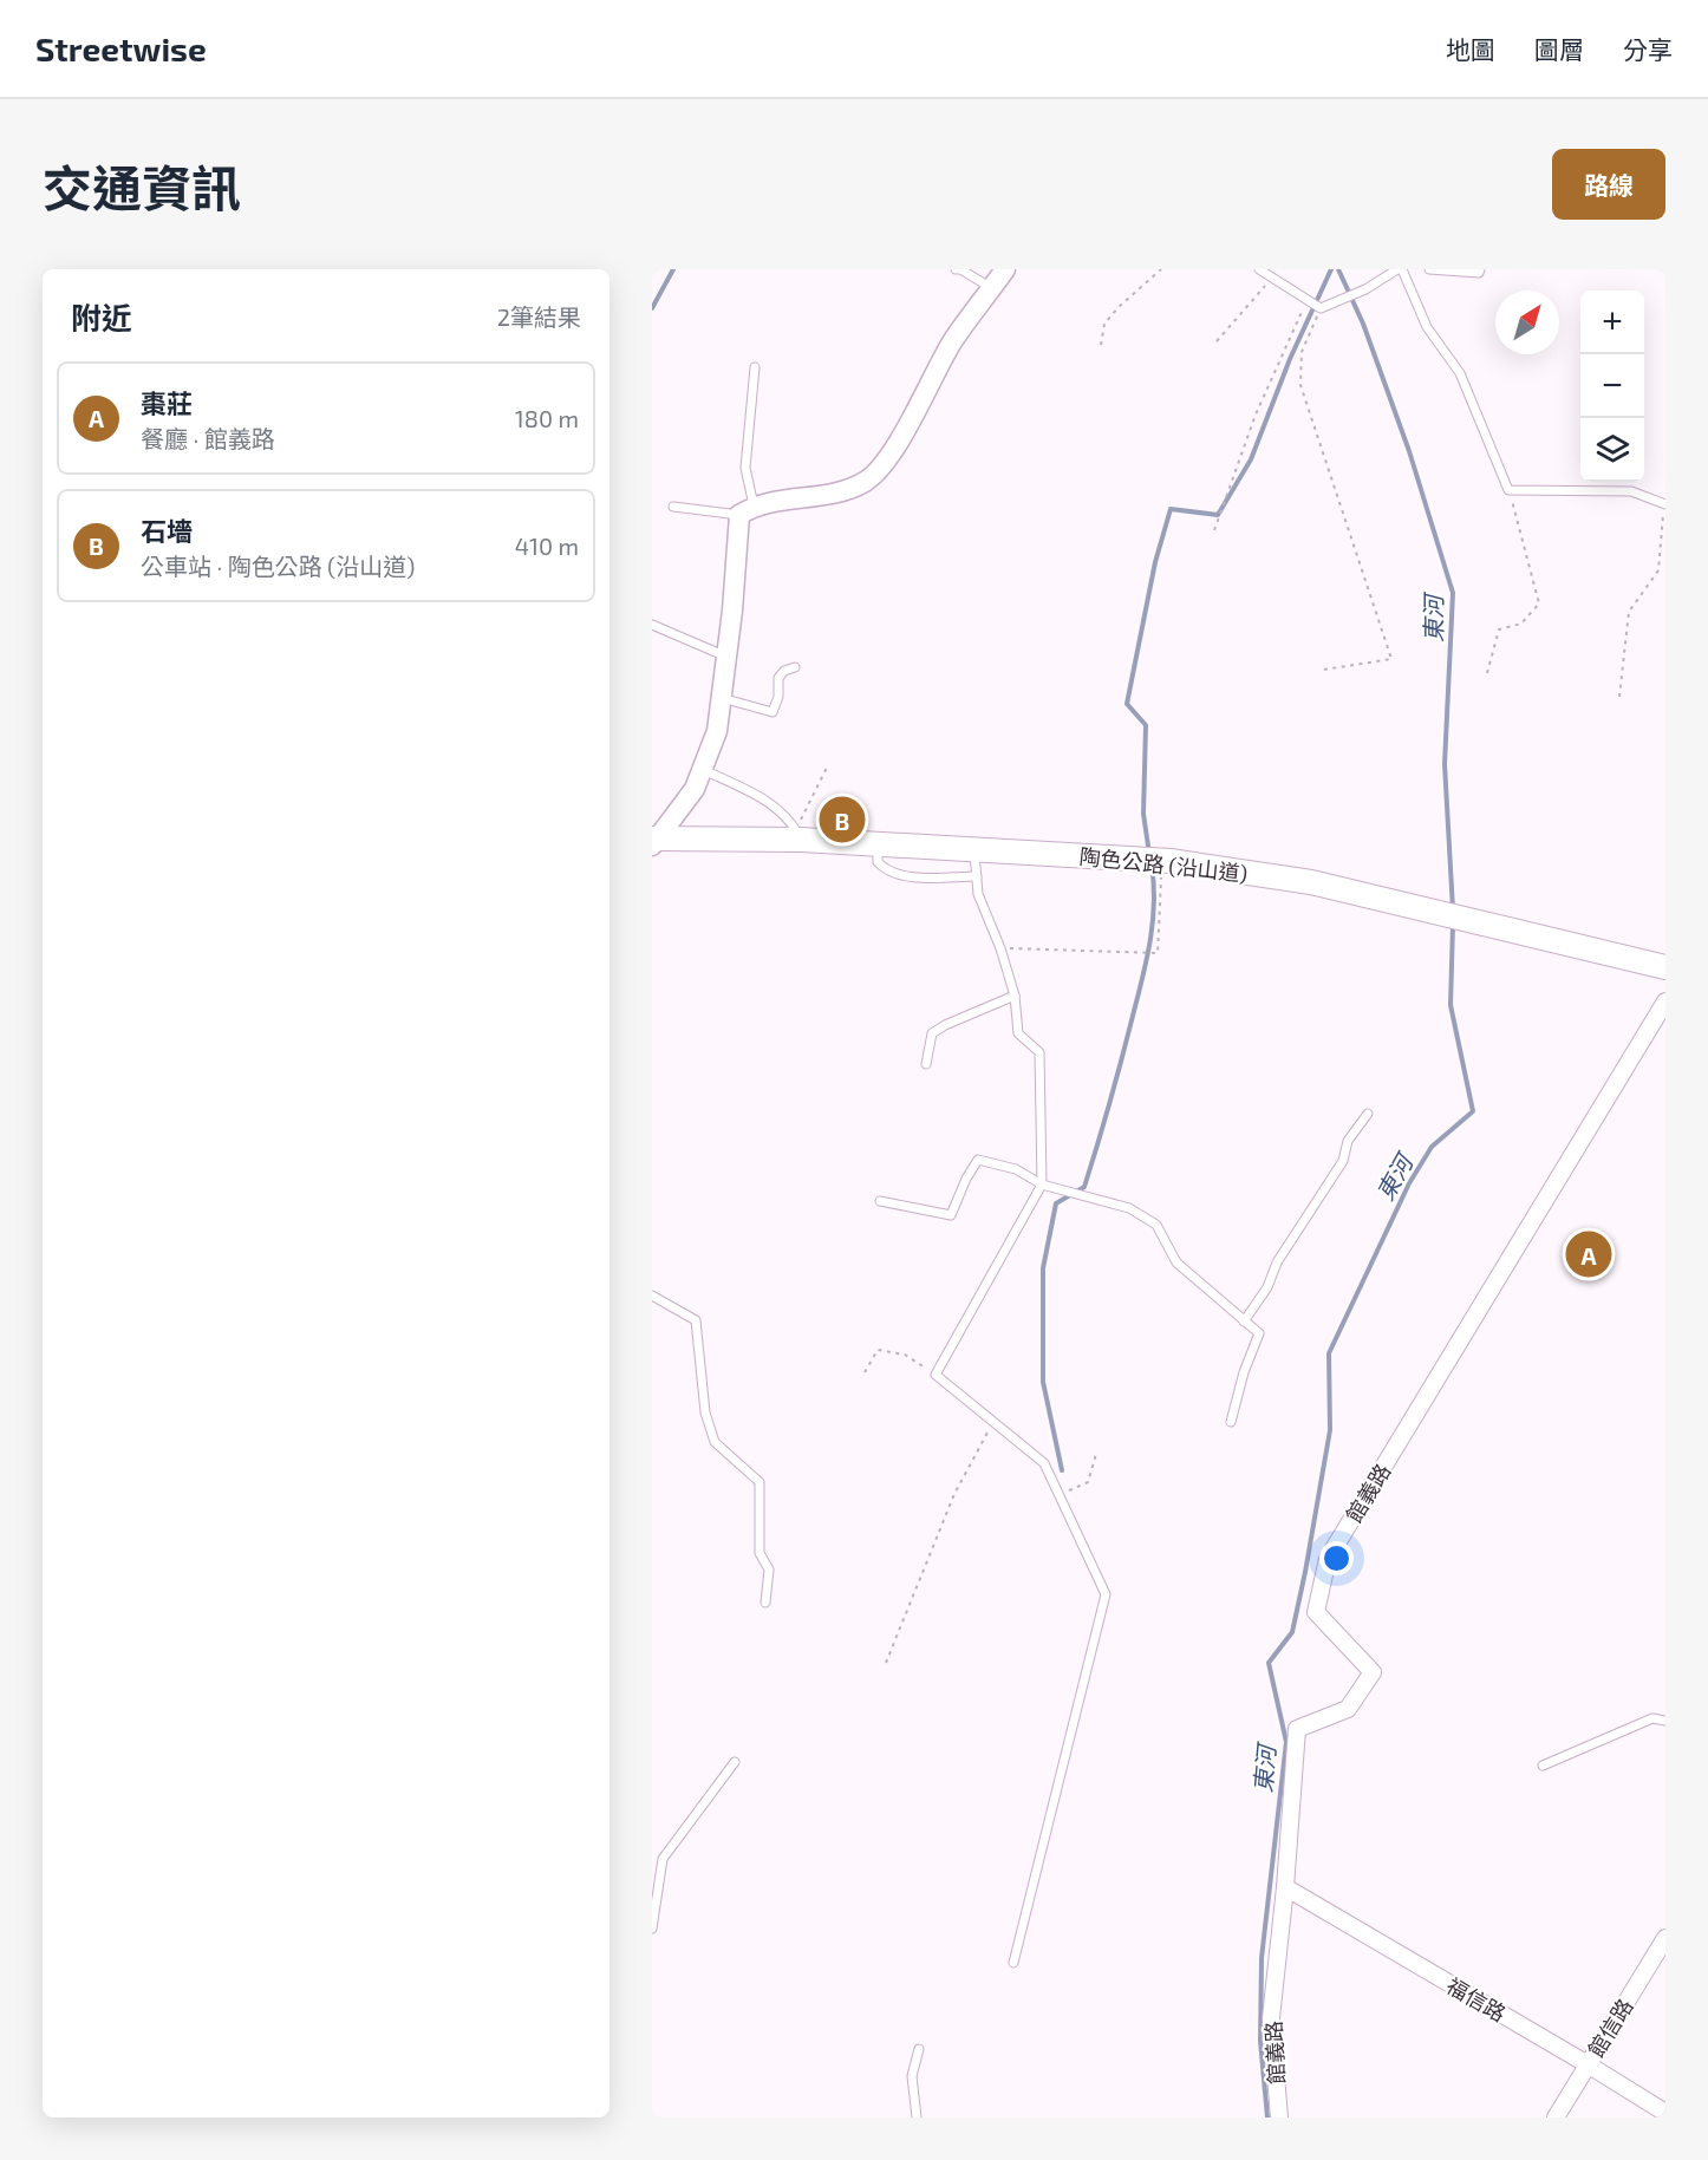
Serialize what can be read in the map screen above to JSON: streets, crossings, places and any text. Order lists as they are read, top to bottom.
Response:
{
  "streets": {
    "main road": ["陶色公路 (沿山道)"],
    "street": ["館義路", "福信路", "館信路"]
  },
  "crossings": [
    ["館義路", "福信路"],
    ["福信路", "館信路"]
  ],
  "water": ["東河"],
  "north": "top right",
  "page": {
    "header": "Streetwise",
    "nav": ["地圖", "圖層", "分享"],
    "title": "交通資訊",
    "buttons": "路線",
    "heading": ["附近", "2筆結果"],
    "map_buttons": ["+", "−"],
    "list": [
      {
        "mark": "A",
        "name": "棗莊",
        "note": "餐廳 · 館義路",
        "value": "180 m"
      },
      {
        "mark": "B",
        "name": "石墻",
        "note": "公車站 · 陶色公路 (沿山道)",
        "value": "410 m"
      }
    ],
    "pins": ["B", "A"]
  }
}
